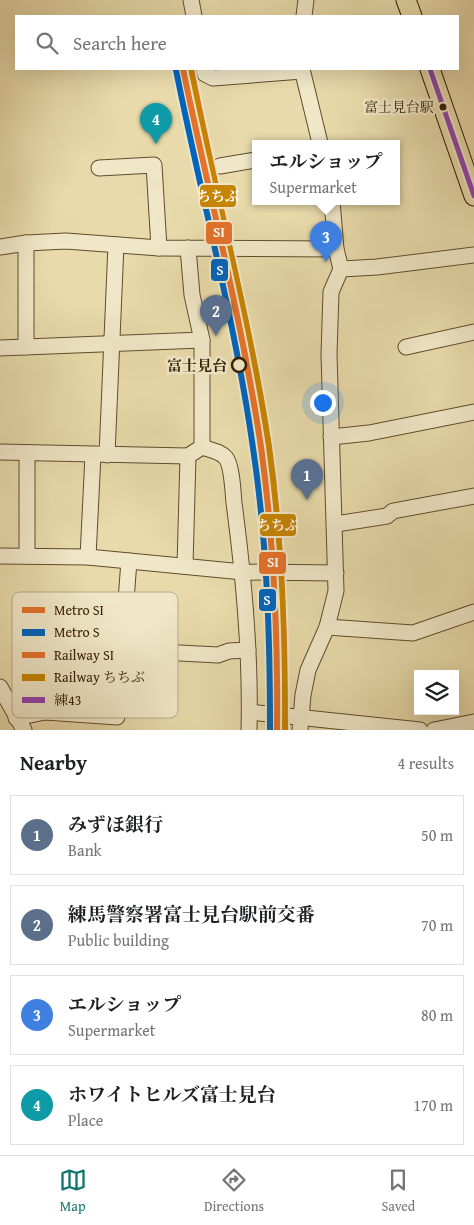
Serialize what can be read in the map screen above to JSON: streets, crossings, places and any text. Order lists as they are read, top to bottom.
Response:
{
  "places": ["富士見台駅", "富士見台"],
  "lines": [
    "metro line SI",
    "metro line S",
    "rail line SI",
    "rail line ちちぶ",
    "transit line 練43"
  ],
  "legend": [
    "Metro SI",
    "Metro S",
    "Railway SI",
    "Railway ちちぶ",
    "練43"
  ],
  "page": {
    "search": "Search here",
    "pins": [
      "4",
      "3",
      "2",
      "1"
    ],
    "popup": ["エルショップ", "Supermarket"],
    "heading": ["Nearby", "4 results"],
    "list": [
      {
        "mark": "1",
        "name": "みずほ銀行",
        "note": "Bank",
        "value": "50 m"
      },
      {
        "mark": "2",
        "name": "練馬警察署富士見台駅前交番",
        "note": "Public building",
        "value": "70 m"
      },
      {
        "mark": "3",
        "name": "エルショップ",
        "note": "Supermarket",
        "value": "80 m"
      },
      {
        "mark": "4",
        "name": "ホワイトヒルズ富士見台",
        "note": "Place",
        "value": "170 m"
      }
    ],
    "nav": ["Map", "Directions", "Saved"]
  }
}
